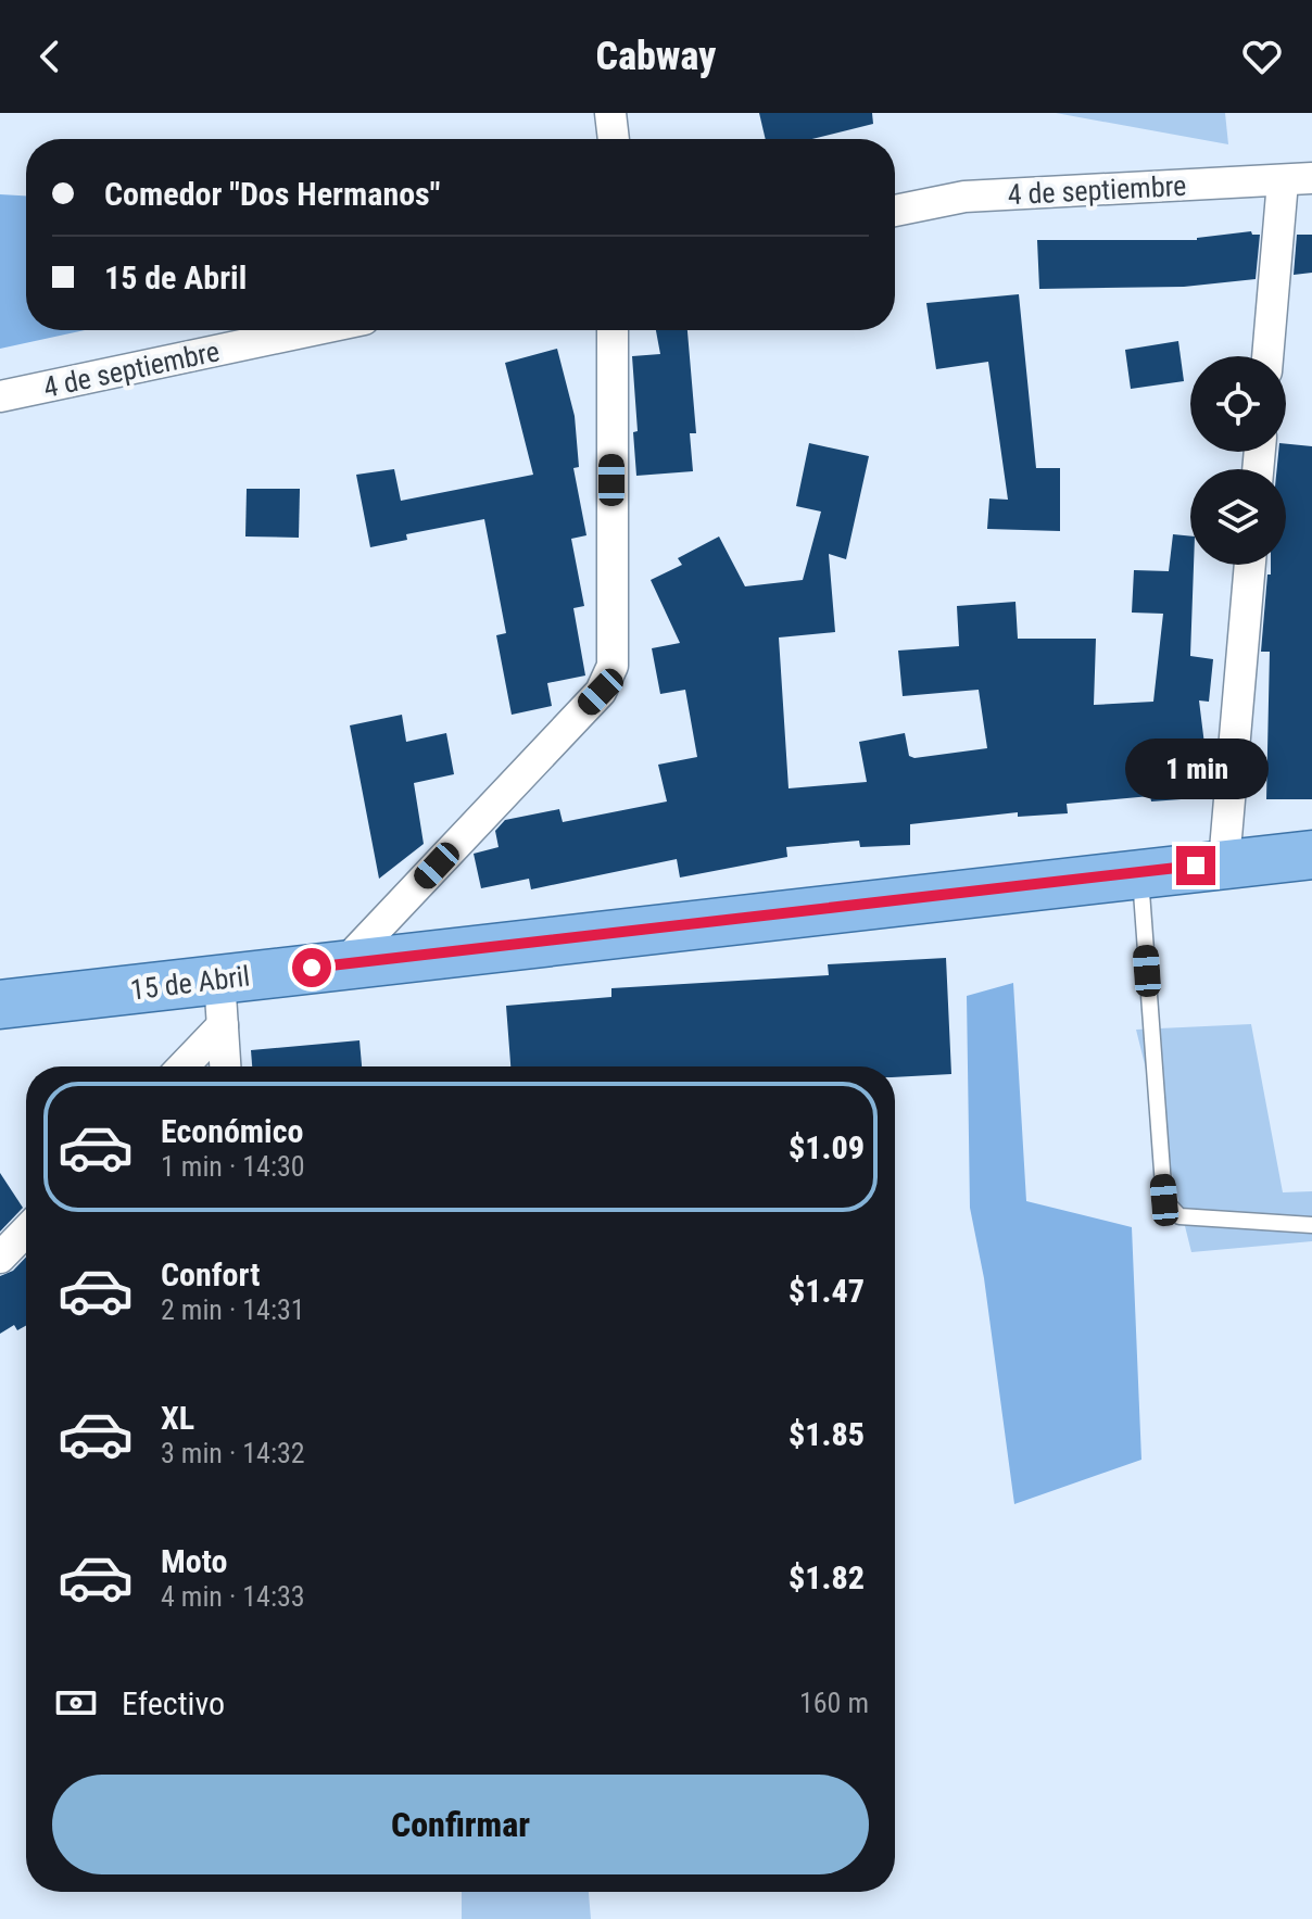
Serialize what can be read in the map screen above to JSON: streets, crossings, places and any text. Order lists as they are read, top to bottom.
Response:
{
  "streets": {
    "main road": ["15 de Abril"],
    "street": ["4 de septiembre"]
  },
  "page": {
    "header": "Cabway",
    "banner": ["Comedor \"Dos Hermanos\"", "15 de Abril"],
    "bubble": "1 min",
    "list": [
      {
        "name": "Económico",
        "note": "1 min · 14:30",
        "value": "$1.09"
      },
      {
        "name": "Confort",
        "note": "2 min · 14:31",
        "value": "$1.47"
      },
      {
        "name": "XL",
        "note": "3 min · 14:32",
        "value": "$1.85"
      },
      {
        "name": "Moto",
        "note": "4 min · 14:33",
        "value": "$1.82"
      }
    ],
    "pay": ["Efectivo", "160 m"],
    "buttons": "Confirmar"
  }
}
